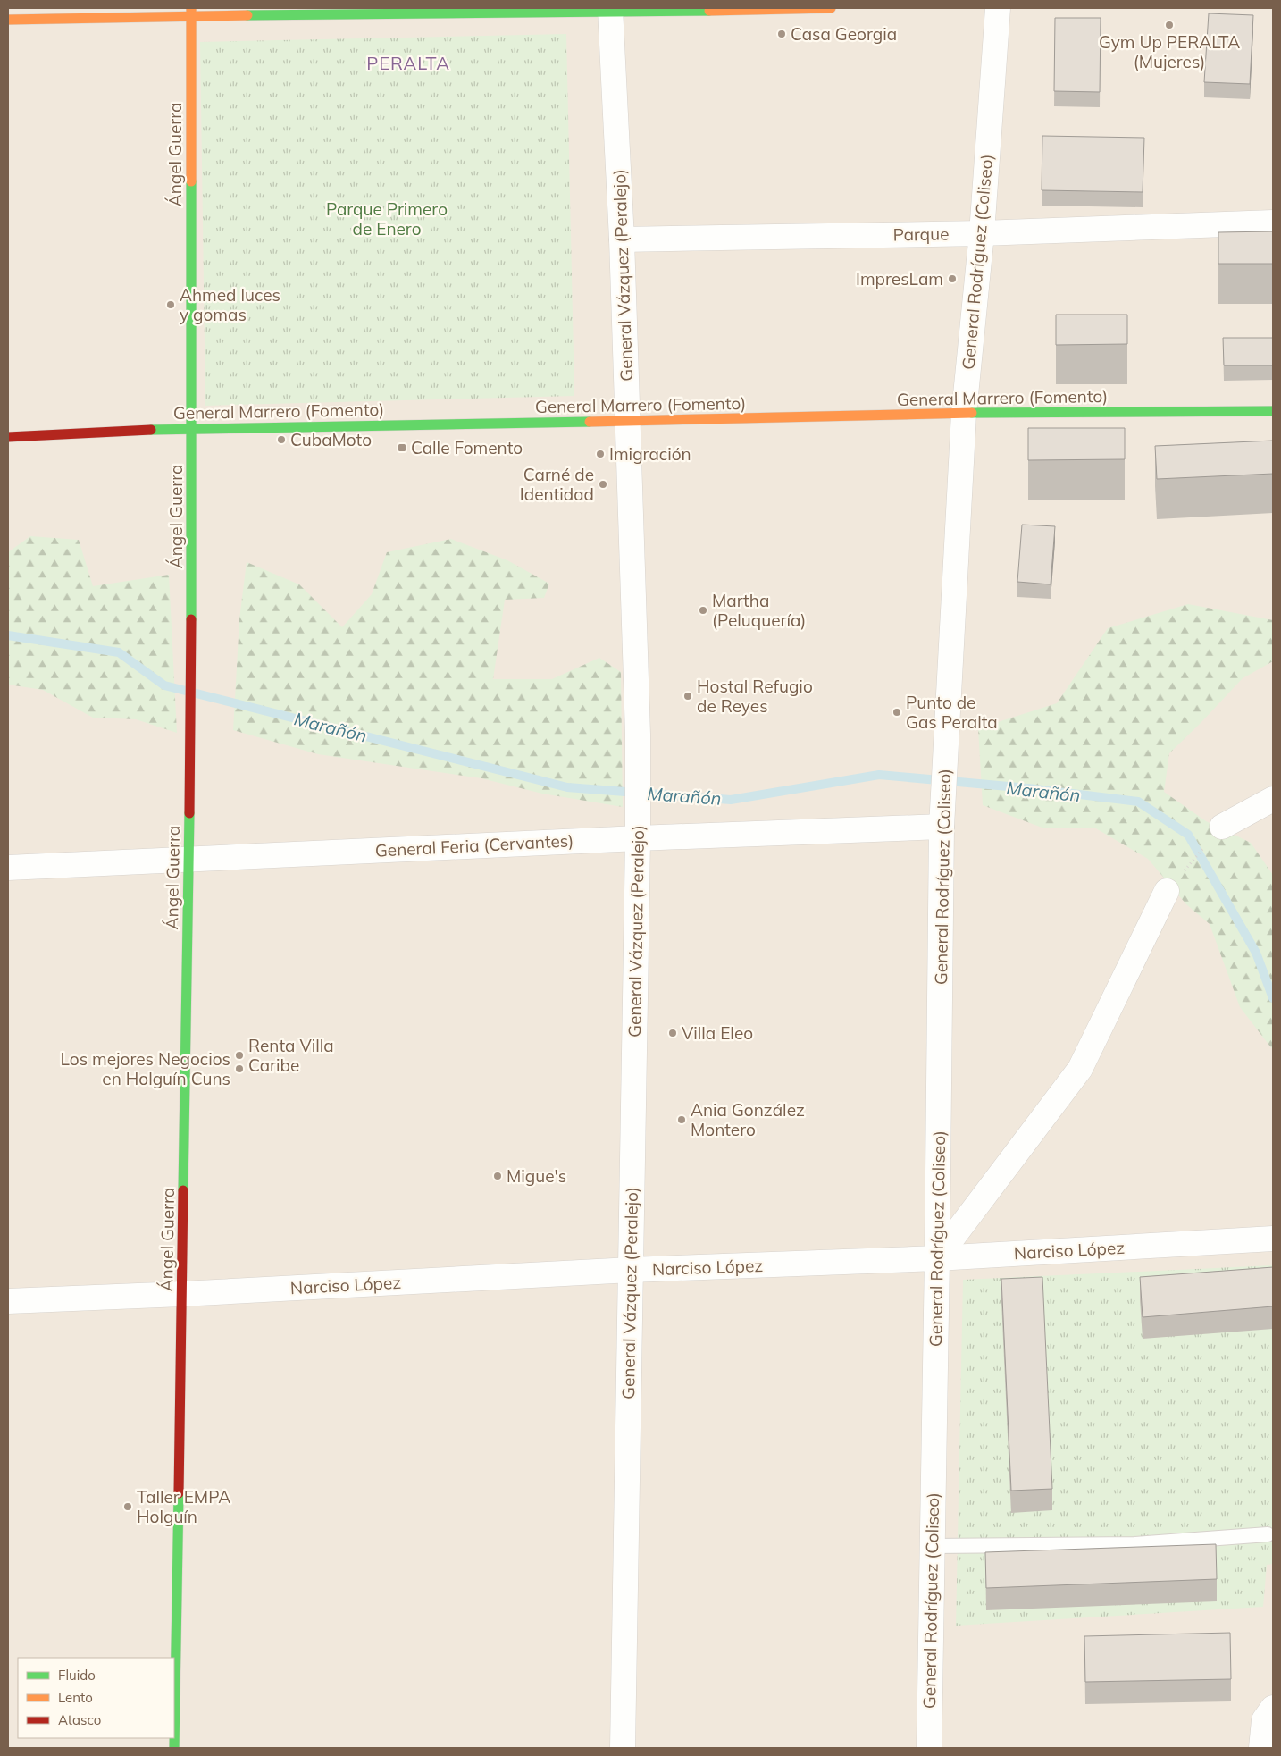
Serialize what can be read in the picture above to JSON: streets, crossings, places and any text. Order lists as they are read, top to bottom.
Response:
{
  "streets": {
    "street": [
      "Ángel Guerra",
      "Parque",
      "General Rodríguez (Coliseo)",
      "General Vázquez (Peralejo)",
      "General Marrero (Fomento)",
      "General Feria (Cervantes)",
      "Narciso López"
    ]
  },
  "crossings": [
    ["Ángel Guerra", "General Marrero (Fomento)"],
    ["Ángel Guerra", "General Feria (Cervantes)"],
    ["Ángel Guerra", "Narciso López"],
    ["Parque", "General Rodríguez (Coliseo)"],
    ["Parque", "General Vázquez (Peralejo)"],
    ["General Rodríguez (Coliseo)", "General Marrero (Fomento)"],
    ["General Rodríguez (Coliseo)", "General Feria (Cervantes)"],
    ["General Rodríguez (Coliseo)", "Narciso López"],
    ["General Vázquez (Peralejo)", "General Marrero (Fomento)"],
    ["General Vázquez (Peralejo)", "General Feria (Cervantes)"],
    ["General Vázquez (Peralejo)", "Narciso López"]
  ],
  "districts": ["PERALTA"],
  "water": ["Marañón"],
  "parks": ["Parque Primero de Enero"],
  "places": {
    "other": [
      "Gym Up PERALTA (Mujeres)",
      "Casa Georgia",
      "ImpresLam",
      "Ahmed luces y gomas",
      "CubaMoto",
      "Imigración",
      "Carné de Identidad",
      "Martha (Peluquería)",
      "Hostal Refugio de Reyes",
      "Punto de Gas Peralta",
      "Villa Eleo",
      "Renta Villa Caribe",
      "Los mejores Negocios en Holguín Cuns",
      "Ania González Montero",
      "Migue's",
      "Taller EMPA Holguín"
    ],
    "transit": ["Calle Fomento"]
  },
  "legend": ["Fluido", "Lento", "Atasco"]
}
